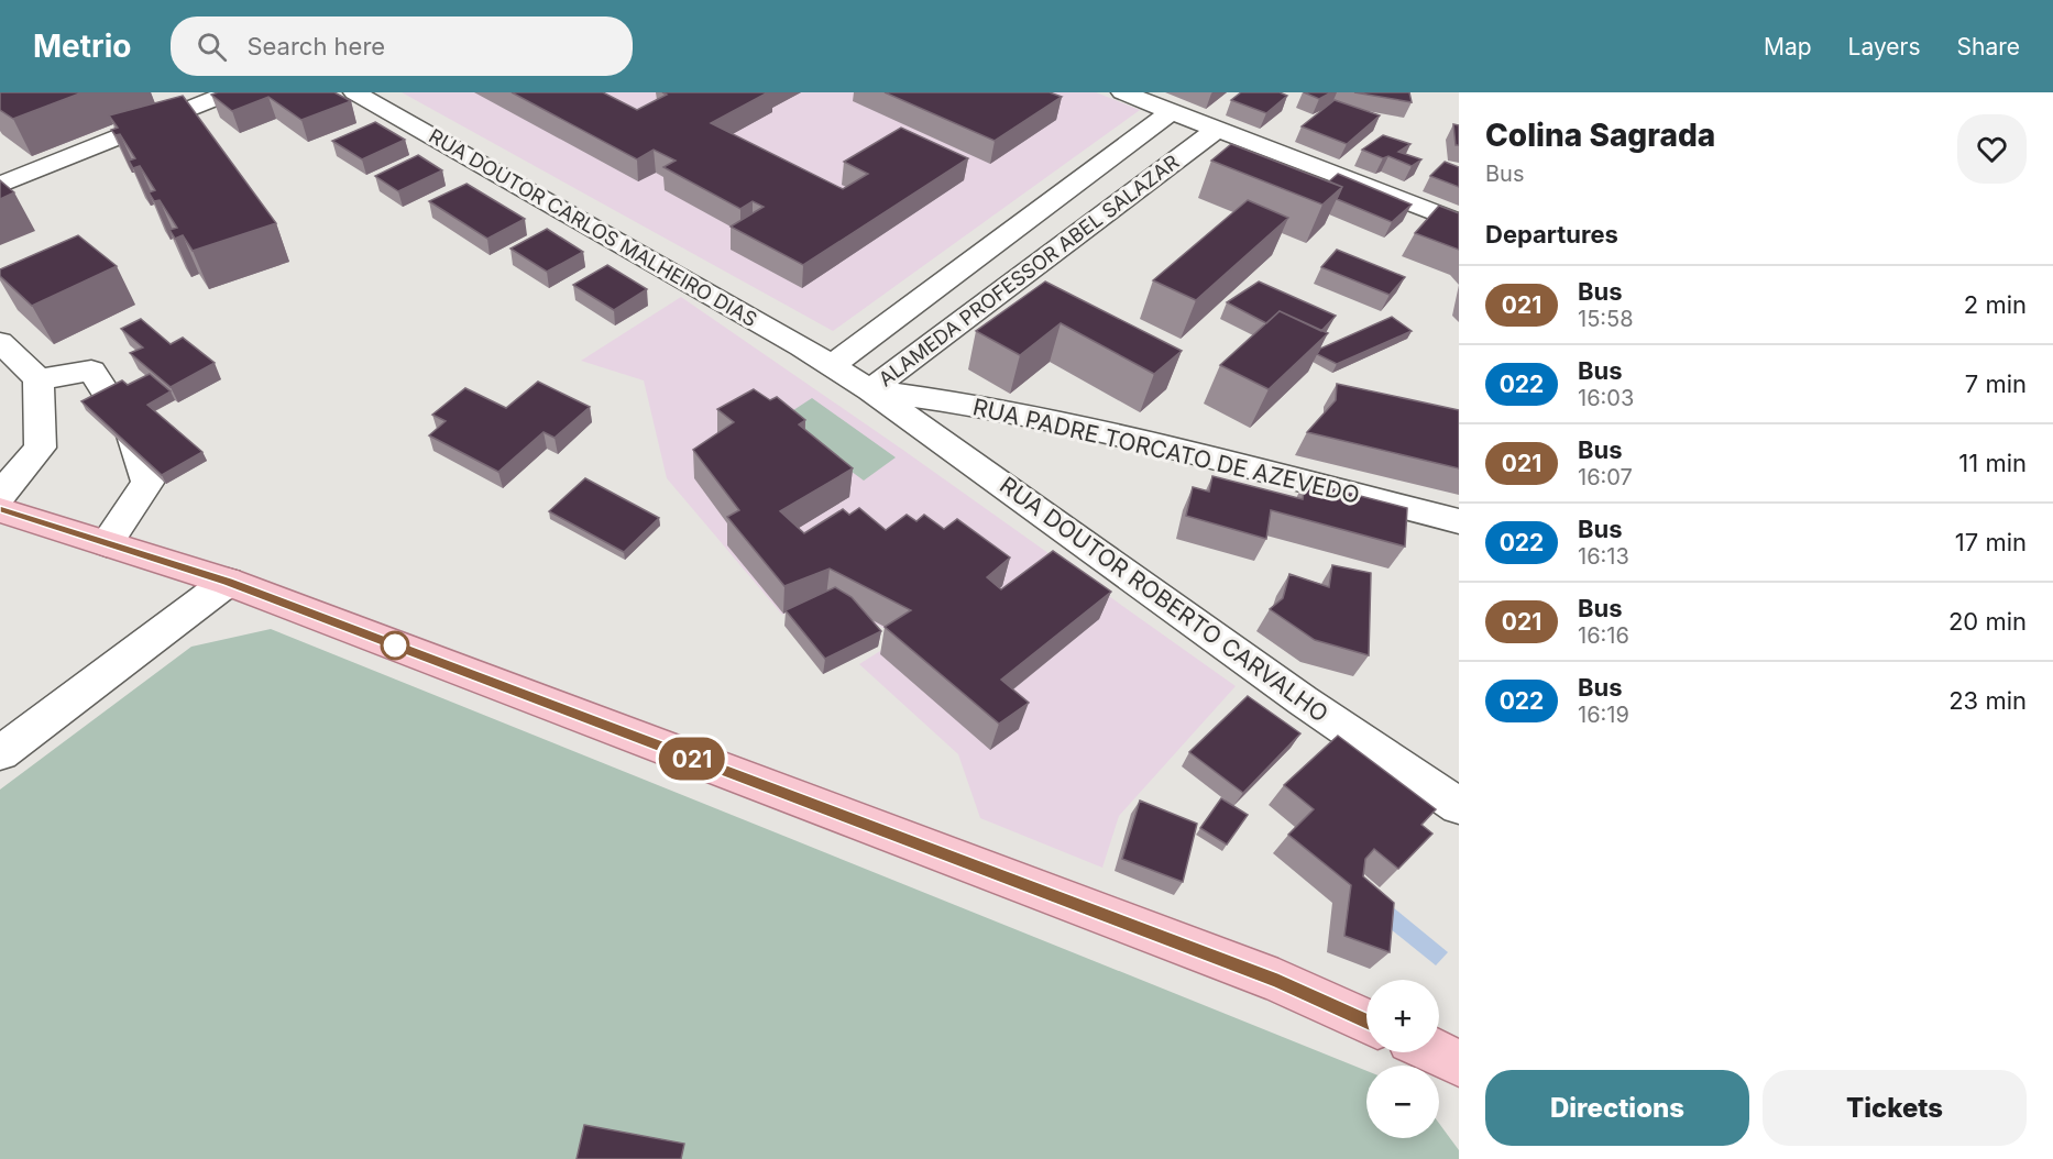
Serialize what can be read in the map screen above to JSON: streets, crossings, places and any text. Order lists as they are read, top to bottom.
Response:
{
  "streets": {
    "street": [
      "RUA DOUTOR CARLOS MALHEIRO DIAS",
      "ALAMEDA PROFESSOR ABEL SALAZAR",
      "RUA PADRE TORCATO DE AZEVEDO",
      "RUA DOUTOR ROBERTO CARVALHO"
    ]
  },
  "crossings": [
    ["RUA DOUTOR CARLOS MALHEIRO DIAS", "ALAMEDA PROFESSOR ABEL SALAZAR"],
    ["ALAMEDA PROFESSOR ABEL SALAZAR", "RUA PADRE TORCATO DE AZEVEDO"],
    ["ALAMEDA PROFESSOR ABEL SALAZAR", "RUA DOUTOR ROBERTO CARVALHO"],
    ["RUA PADRE TORCATO DE AZEVEDO", "RUA DOUTOR ROBERTO CARVALHO"]
  ],
  "lines": ["bus line 021"],
  "page": {
    "header": "Metrio",
    "search": "Search here",
    "nav": ["Map", "Layers", "Share"],
    "on_map": "021",
    "heading": [
      ["Colina Sagrada", "Bus"],
      "Departures"
    ],
    "list": [
      {
        "mark": "021",
        "name": "Bus",
        "note": "15:58",
        "value": "2 min"
      },
      {
        "mark": "022",
        "name": "Bus",
        "note": "16:03",
        "value": "7 min"
      },
      {
        "mark": "021",
        "name": "Bus",
        "note": "16:07",
        "value": "11 min"
      },
      {
        "mark": "022",
        "name": "Bus",
        "note": "16:13",
        "value": "17 min"
      },
      {
        "mark": "021",
        "name": "Bus",
        "note": "16:16",
        "value": "20 min"
      },
      {
        "mark": "022",
        "name": "Bus",
        "note": "16:19",
        "value": "23 min"
      }
    ],
    "map_buttons": ["+", "−"],
    "buttons": ["Directions", "Tickets"]
  }
}
